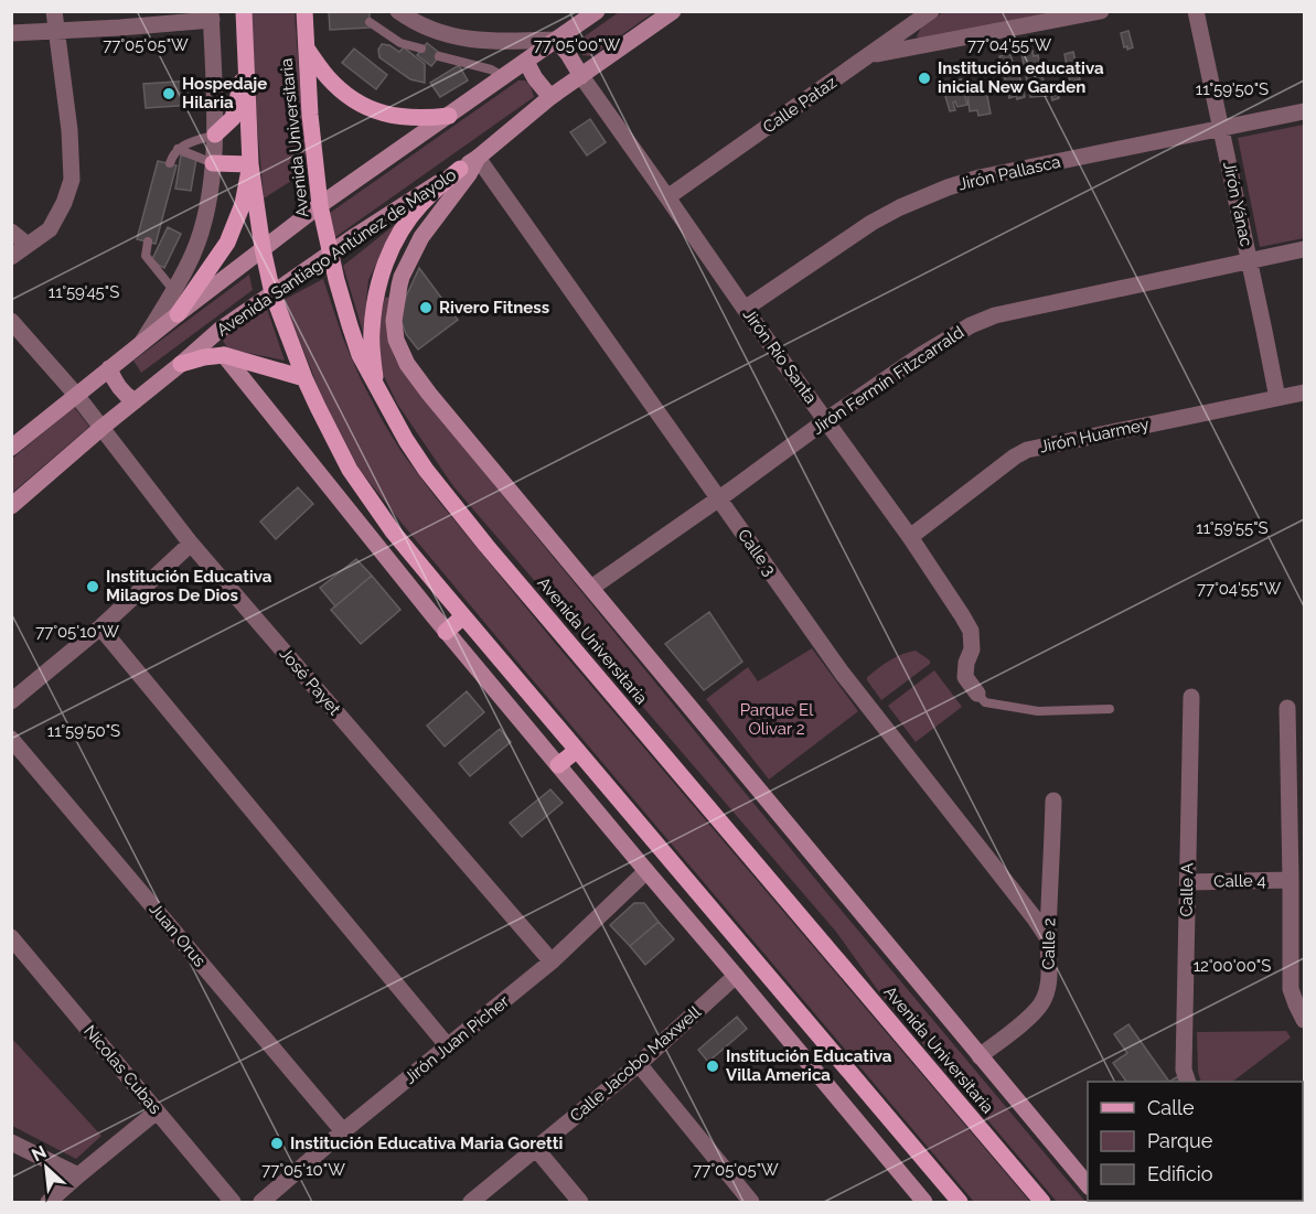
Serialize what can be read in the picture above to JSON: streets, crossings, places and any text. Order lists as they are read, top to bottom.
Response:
{
  "streets": {
    "main road": ["Avenida Universitaria", "Avenida Santiago Antúnez de Mayolo"],
    "street": [
      "Calle Pataz",
      "Jirón Pallasca",
      "Jirón Yánac",
      "Jirón Río Santa",
      "Jirón Fermín Fitzcarrald",
      "Jirón Huarmey",
      "Calle 3",
      "José Payet",
      "Calle 4",
      "Calle A",
      "Juan Orus",
      "Calle 2",
      "Jirón Juan Picher",
      "Calle Jacobo Maxwell",
      "Nicolas Cubas"
    ]
  },
  "crossings": [
    ["Calle Pataz", "Jirón Río Santa"],
    ["Avenida Universitaria", "Avenida Santiago Antúnez de Mayolo"],
    ["Avenida Universitaria", "Jirón Fermín Fitzcarrald"],
    ["Avenida Universitaria", "Calle 3"],
    ["Avenida Universitaria", "Calle 2"],
    ["Jirón Pallasca", "Jirón Yánac"],
    ["Jirón Pallasca", "Jirón Río Santa"],
    ["Jirón Yánac", "Jirón Fermín Fitzcarrald"],
    ["Jirón Yánac", "Jirón Huarmey"],
    ["Avenida Santiago Antúnez de Mayolo", "Jirón Río Santa"],
    ["Avenida Santiago Antúnez de Mayolo", "Calle 3"],
    ["Avenida Santiago Antúnez de Mayolo", "José Payet"],
    ["Jirón Río Santa", "Jirón Fermín Fitzcarrald"],
    ["Jirón Río Santa", "Jirón Huarmey"],
    ["Jirón Fermín Fitzcarrald", "Calle 3"],
    ["Calle 3", "Calle 2"],
    ["José Payet", "Jirón Juan Picher"],
    ["Calle 4", "Calle A"],
    ["Juan Orus", "Jirón Juan Picher"]
  ],
  "parks": ["Parque El Olivar 2"],
  "places": [
    "Institución educativa inicial New Garden",
    "Hospedaje Hilaria",
    "Rivero Fitness",
    "Institución Educativa Milagros De Dios",
    "Institución Educativa Villa America",
    "Institución Educativa Maria Goretti"
  ],
  "legend": ["Calle", "Parque", "Edificio"],
  "north": "top left",
  "coordinates": [
    "77°05'05\"W",
    "77°05'00\"W",
    "77°04'55\"W",
    "11°59'50\"S",
    "11°59'45\"S",
    "11°59'55\"S",
    "77°05'10\"W",
    "12°00'00\"S"
  ]
}
